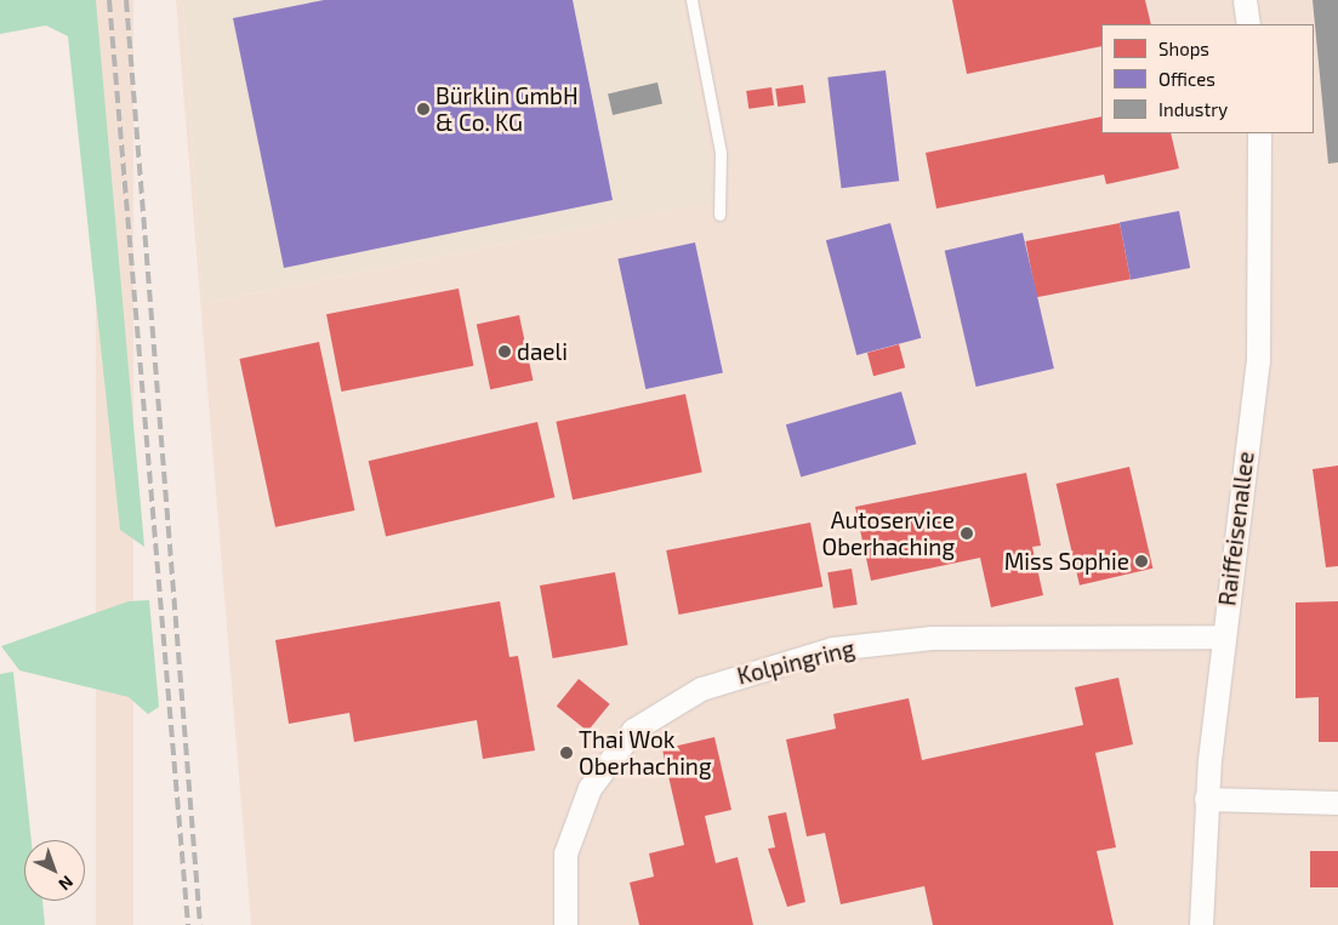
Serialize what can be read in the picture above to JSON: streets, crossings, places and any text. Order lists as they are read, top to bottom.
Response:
{
  "streets": {
    "street": ["Raiffeisenallee", "Kolpingring"]
  },
  "crossings": [
    ["Raiffeisenallee", "Kolpingring"]
  ],
  "places": [
    "Bürklin GmbH & Co. KG",
    "daeli",
    "Autoservice Oberhaching",
    "Miss Sophie",
    "Thai Wok Oberhaching"
  ],
  "legend": ["Shops", "Offices", "Industry"],
  "north": "bottom right"
}
